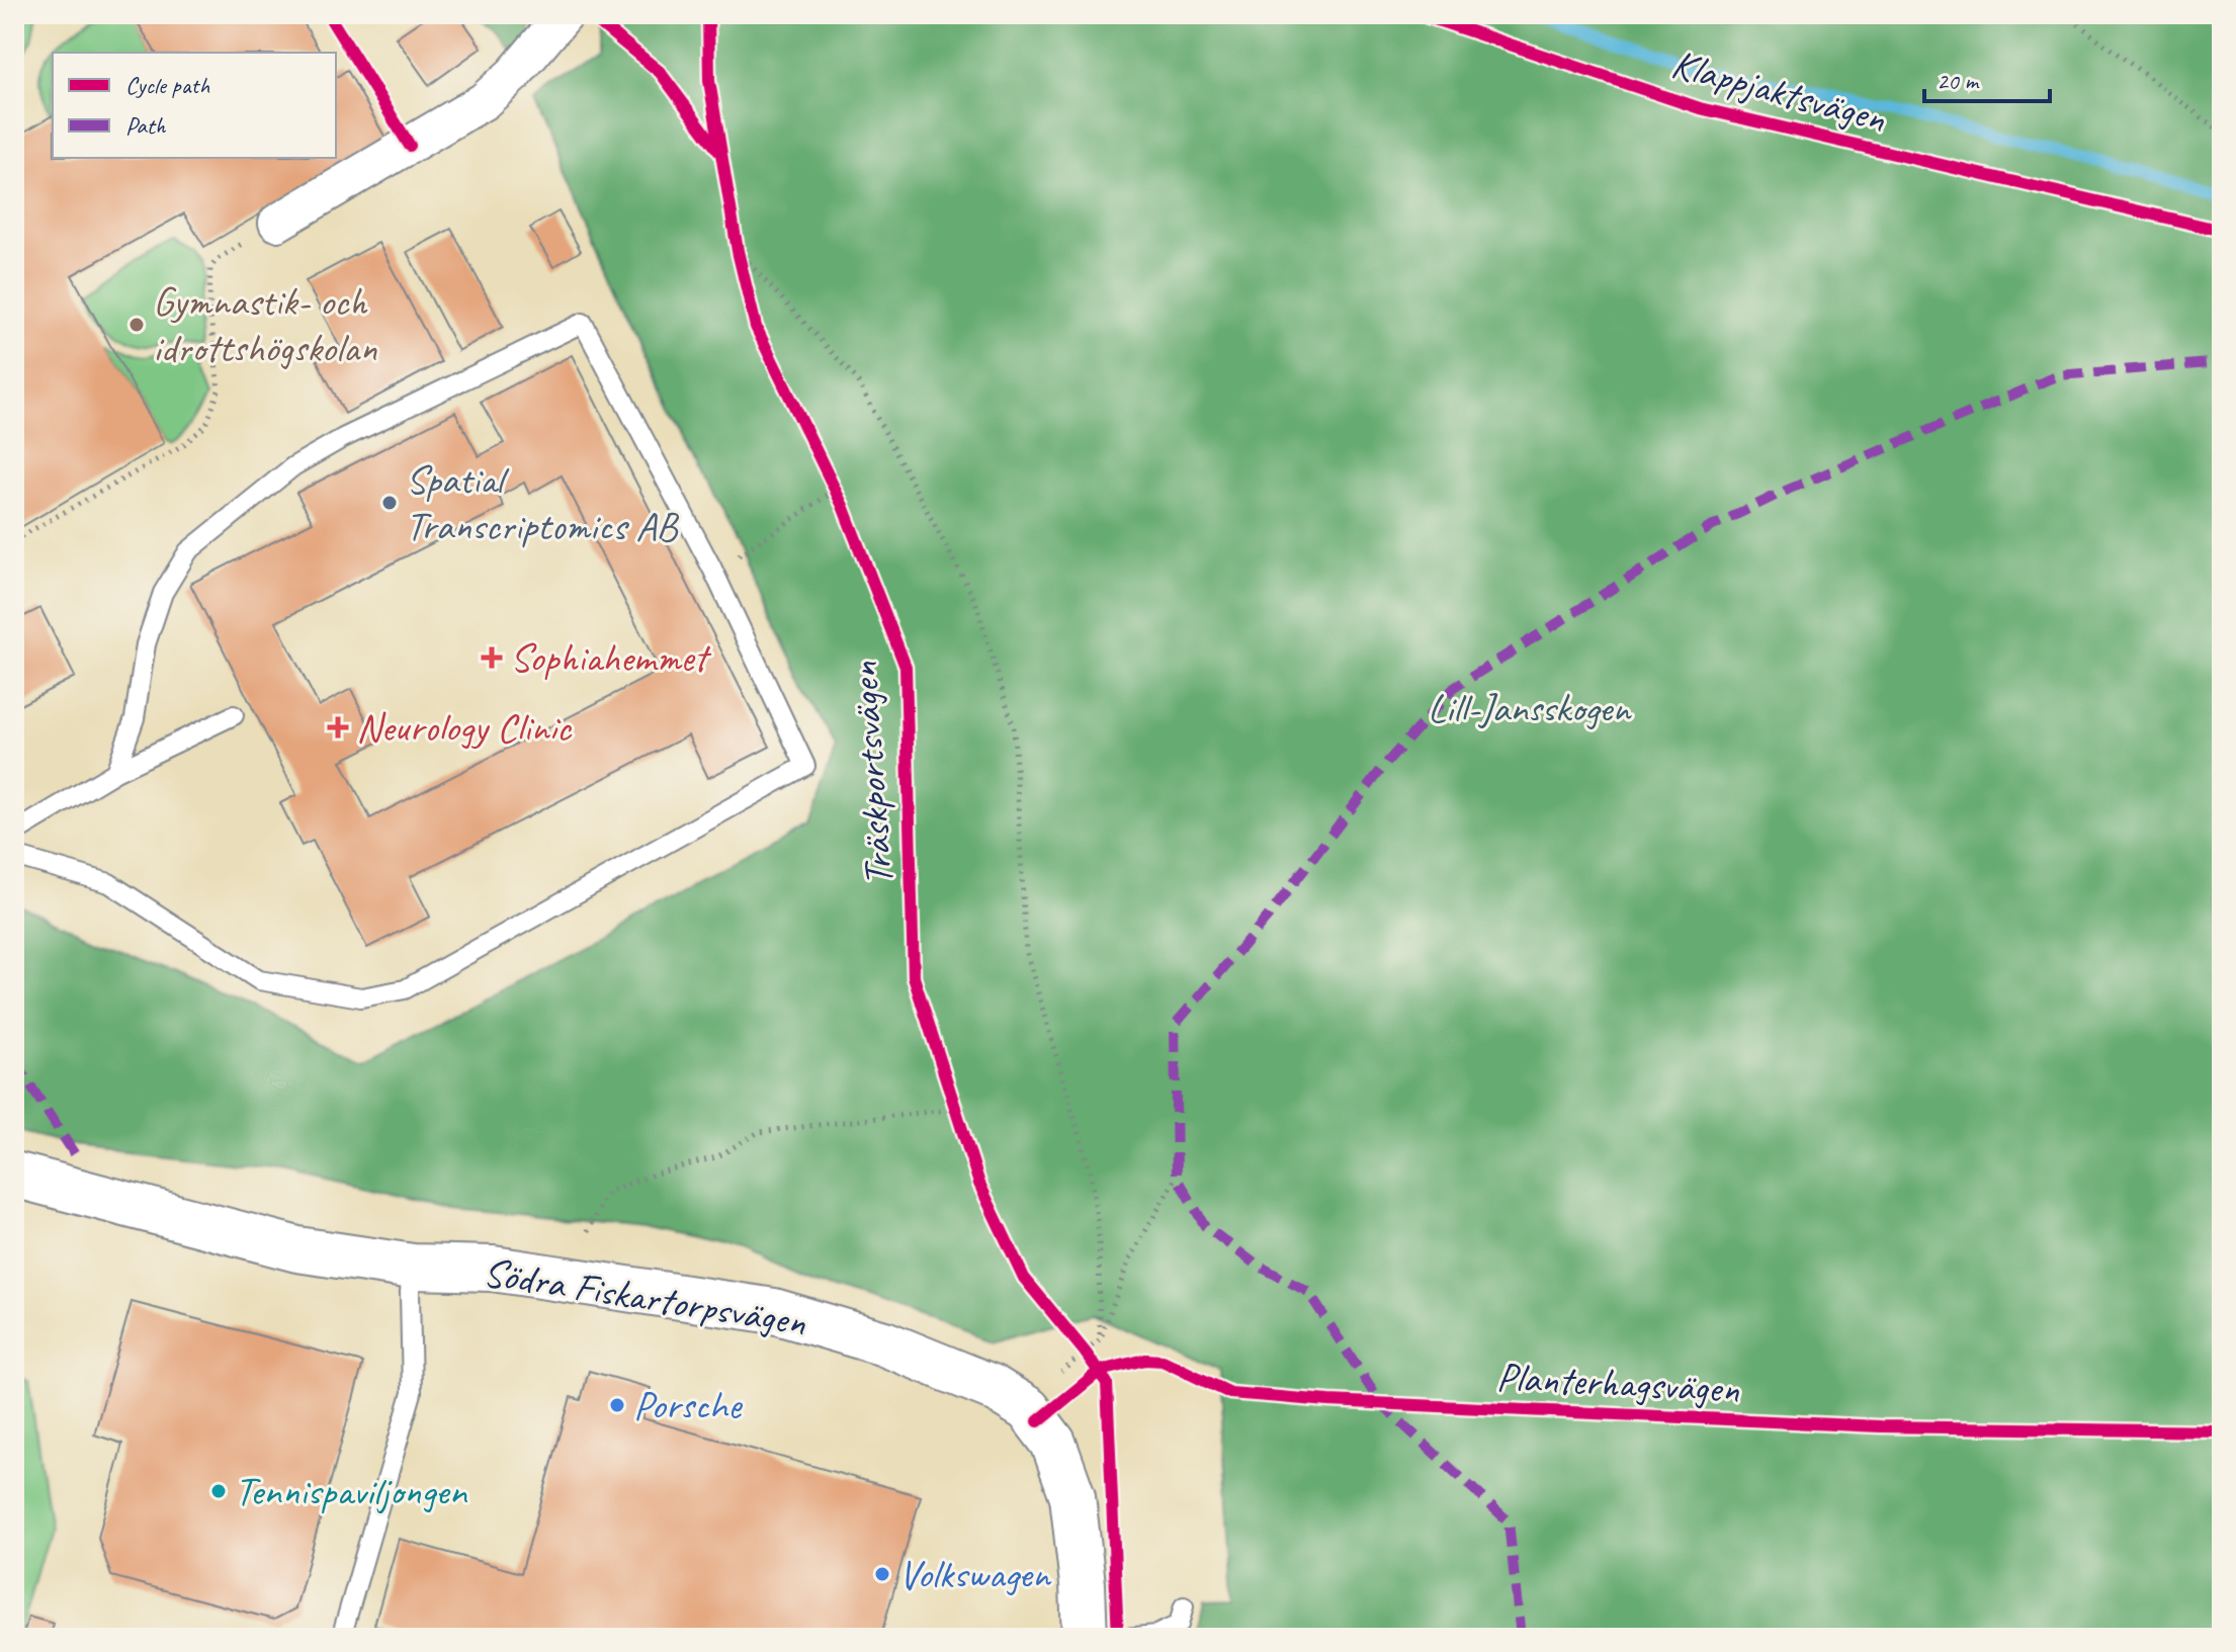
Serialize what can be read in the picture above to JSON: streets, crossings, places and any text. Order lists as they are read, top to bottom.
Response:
{
  "streets": {
    "street": ["Södra Fiskartorpsvägen"],
    "cycle path": ["Klappjaktsvägen", "Träskportsvägen", "Planterhagsvägen"]
  },
  "parks": ["Lill-Jansskogen"],
  "places": {
    "other": [
      "Gymnastik- och idrottshögskolan",
      "Spatial Transcriptomics AB",
      "Porsche",
      "Tennispaviljongen",
      "Volkswagen"
    ],
    "health": ["Sophiahemmet", "Neurology Clinic"]
  },
  "legend": ["Cycle path", "Path"],
  "scale_bar": "20 m"
}
